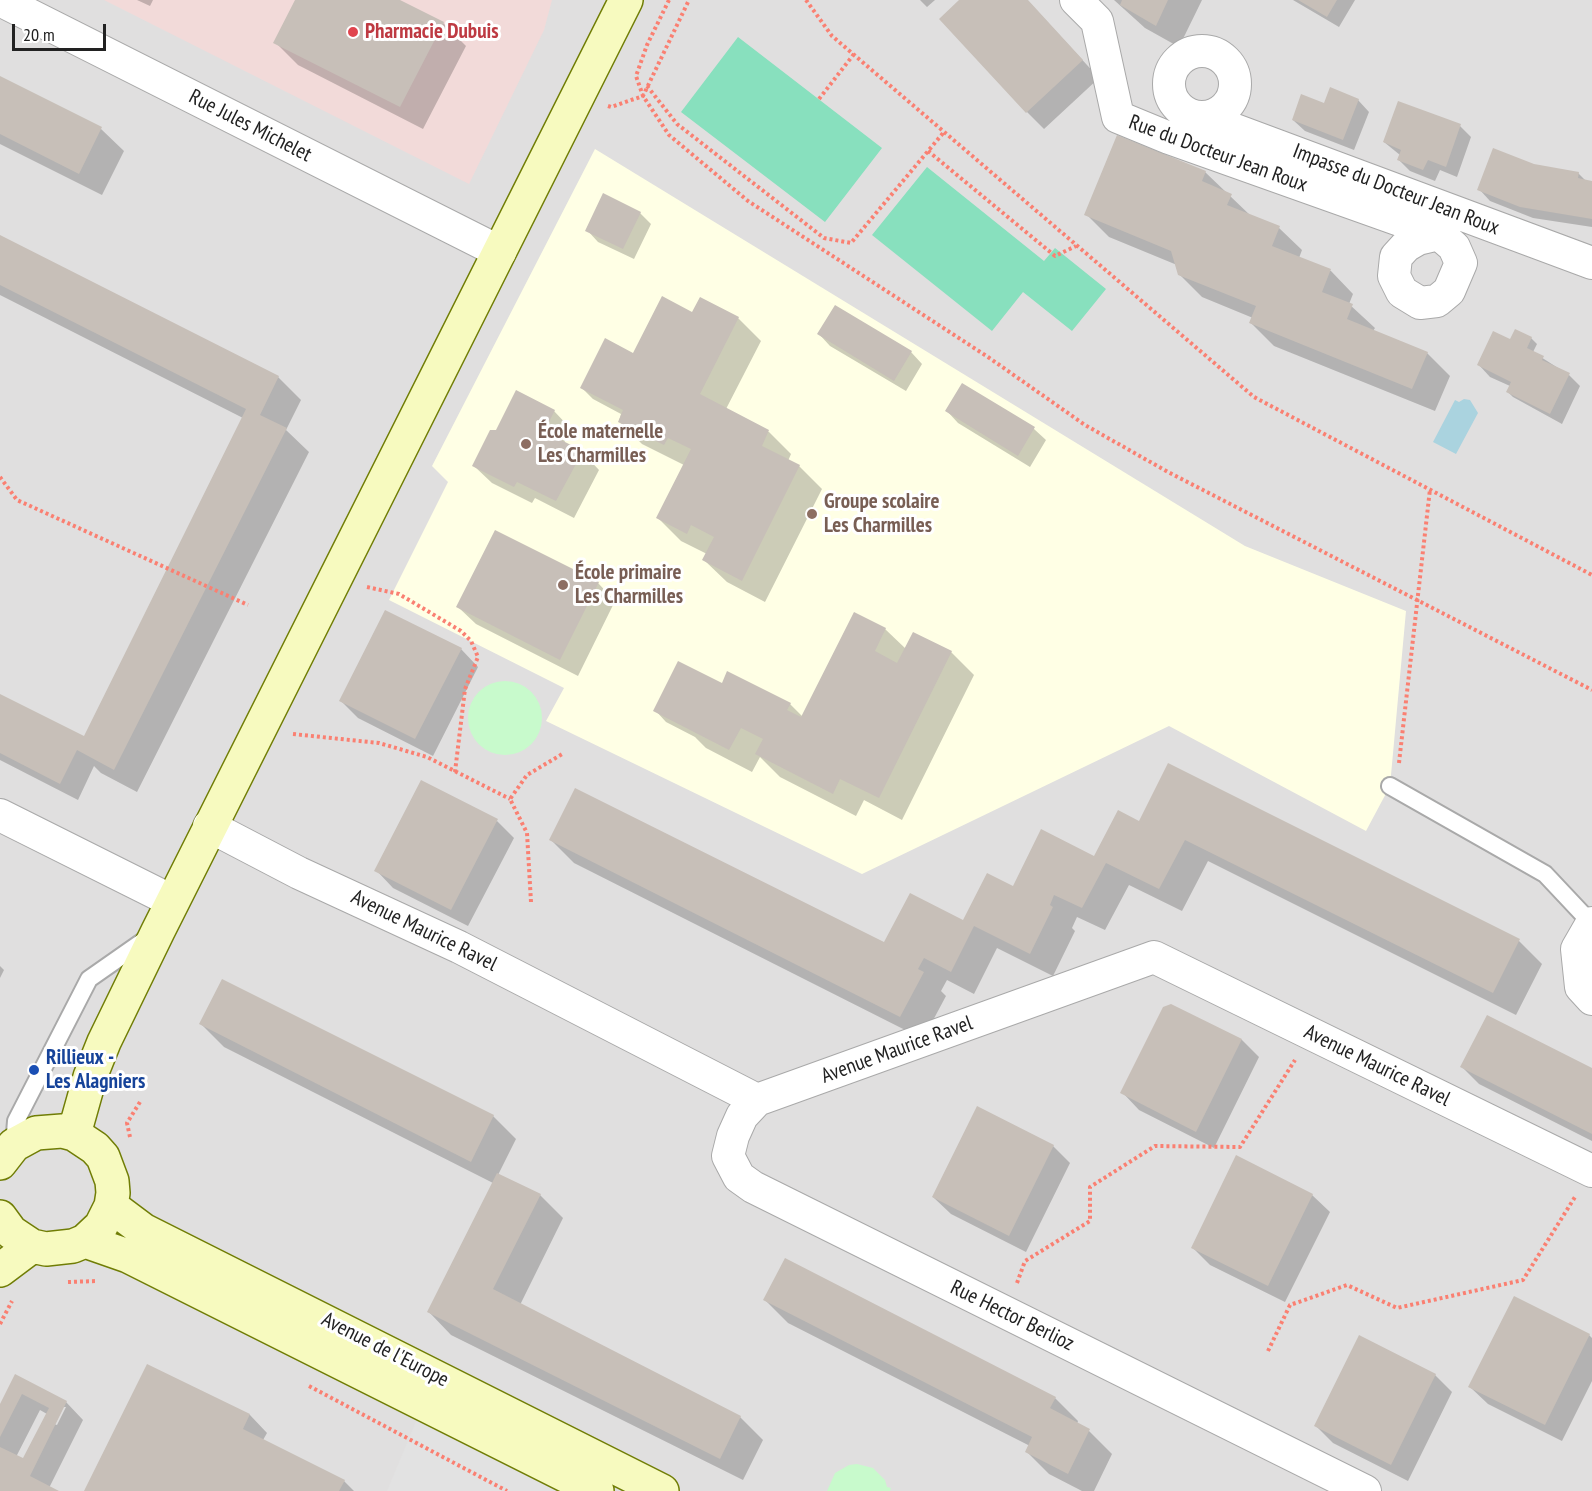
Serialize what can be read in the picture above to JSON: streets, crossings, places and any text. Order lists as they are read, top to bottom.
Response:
{
  "streets": {
    "street": [
      "Rue Jules Michelet",
      "Rue du Docteur Jean Roux",
      "Impasse du Docteur Jean Roux",
      "Avenue Maurice Ravel",
      "Rue Hector Berlioz",
      "Avenue de l'Europe"
    ]
  },
  "crossings": [
    ["Avenue Maurice Ravel", "Rue Hector Berlioz"]
  ],
  "places": [
    "Pharmacie Dubuis",
    "École maternelle Les Charmilles",
    "Groupe scolaire Les Charmilles",
    "École primaire Les Charmilles",
    "Rillieux - Les Alagniers"
  ],
  "scale_bar": "20 m"
}
